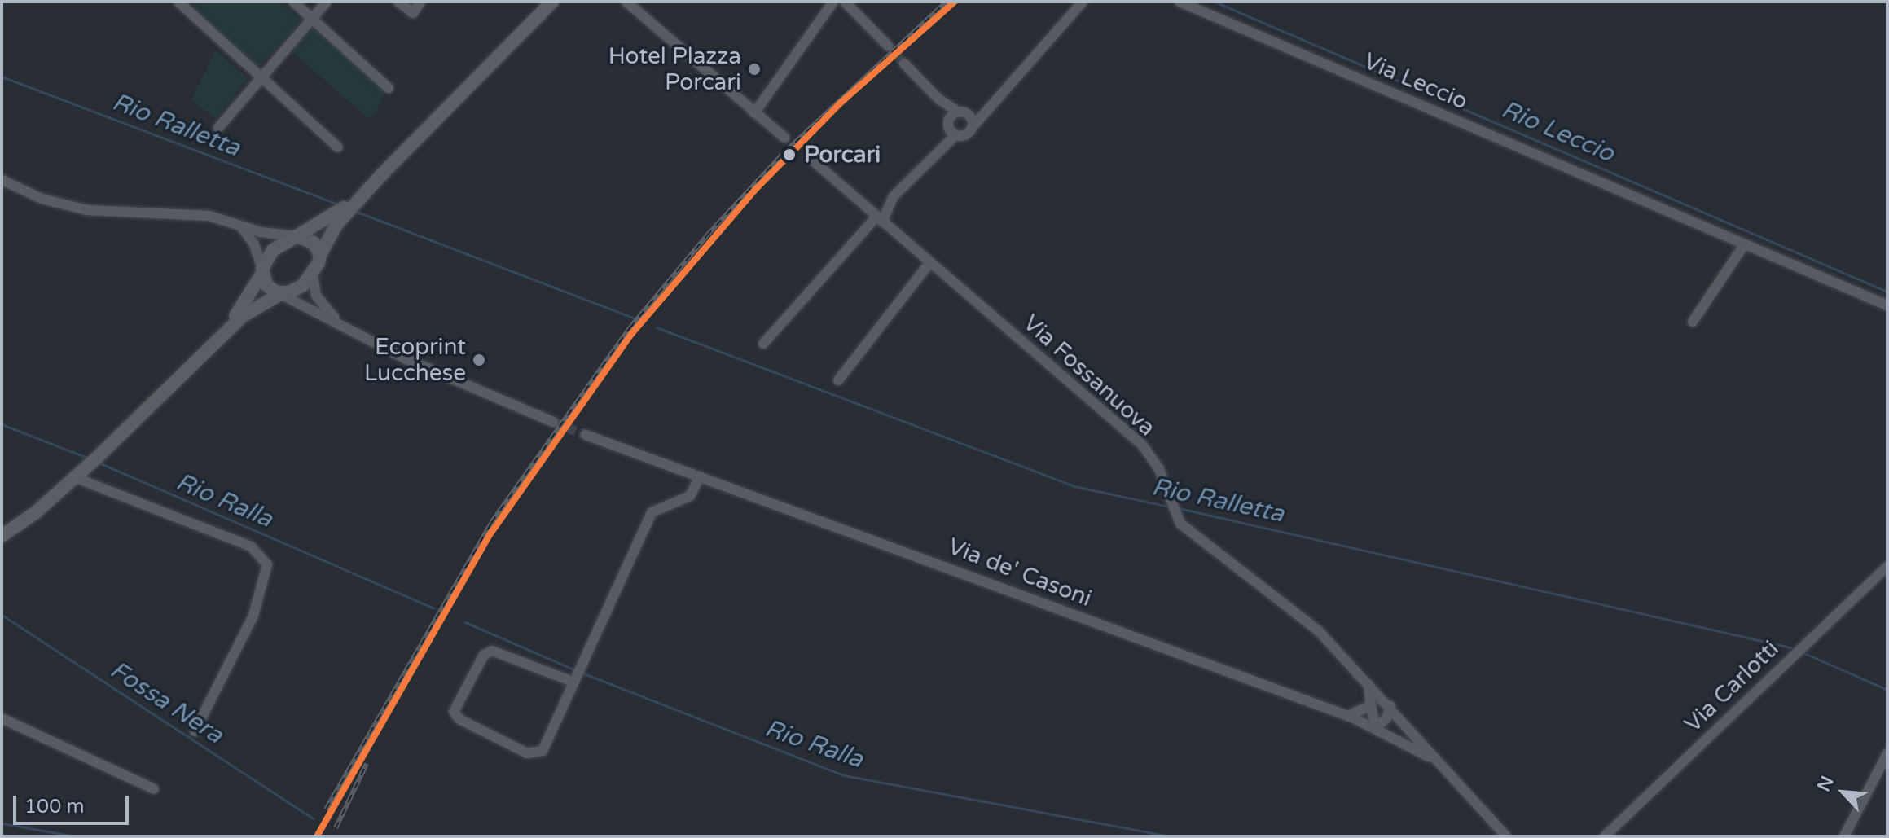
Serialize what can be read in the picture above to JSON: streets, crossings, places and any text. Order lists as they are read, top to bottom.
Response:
{
  "streets": {
    "street": [
      "Via Leccio",
      "Via Fossanuova",
      "Via de' Casoni",
      "Via Carlotti"
    ]
  },
  "crossings": [
    ["Via Fossanuova", "Via de' Casoni"]
  ],
  "water": [
    "Rio Ralletta",
    "Rio Leccio",
    "Rio Ralla",
    "Fossa Nera"
  ],
  "places": ["Hotel Plazza Porcari", "Porcari", "Ecoprint Lucchese"],
  "scale_bar": "100 m",
  "north": "top left"
}
